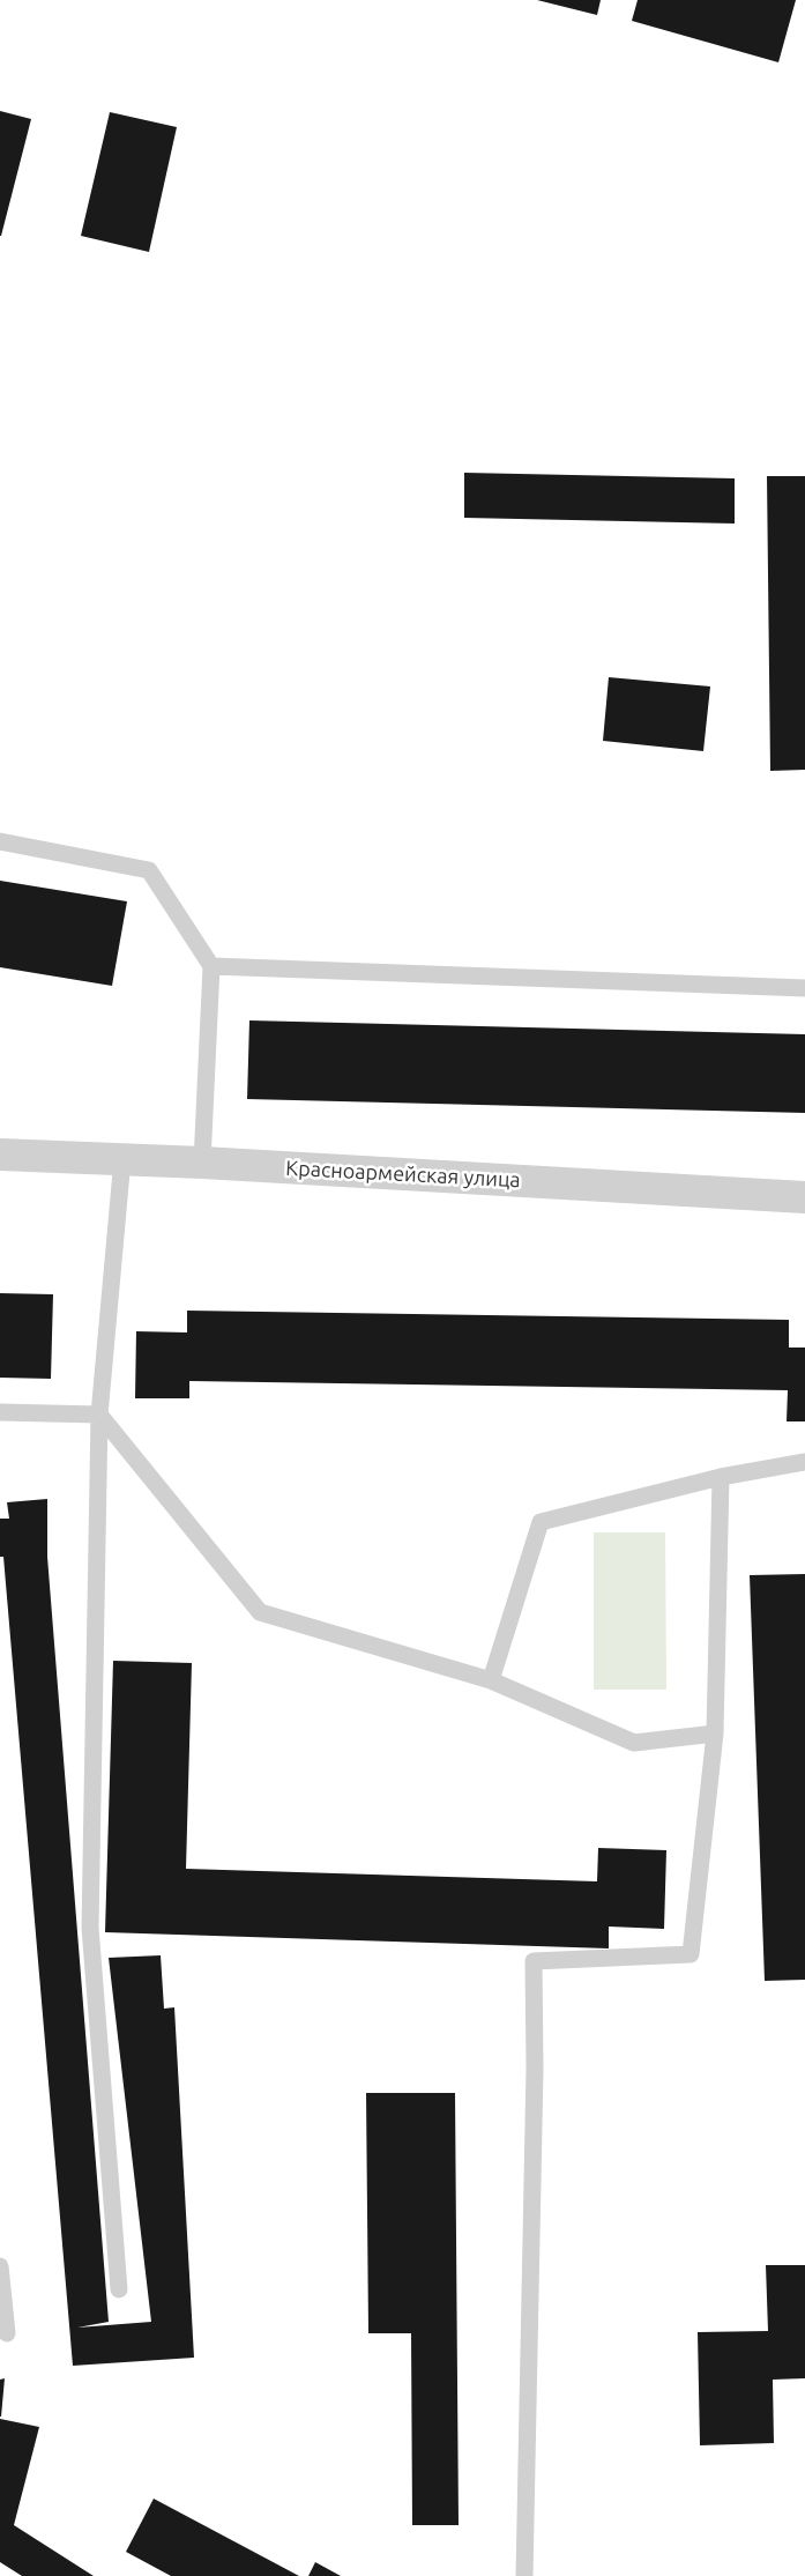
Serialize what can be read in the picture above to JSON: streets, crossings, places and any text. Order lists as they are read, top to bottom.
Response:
{
  "streets": {
    "street": ["Красноармейская улица"]
  }
}
